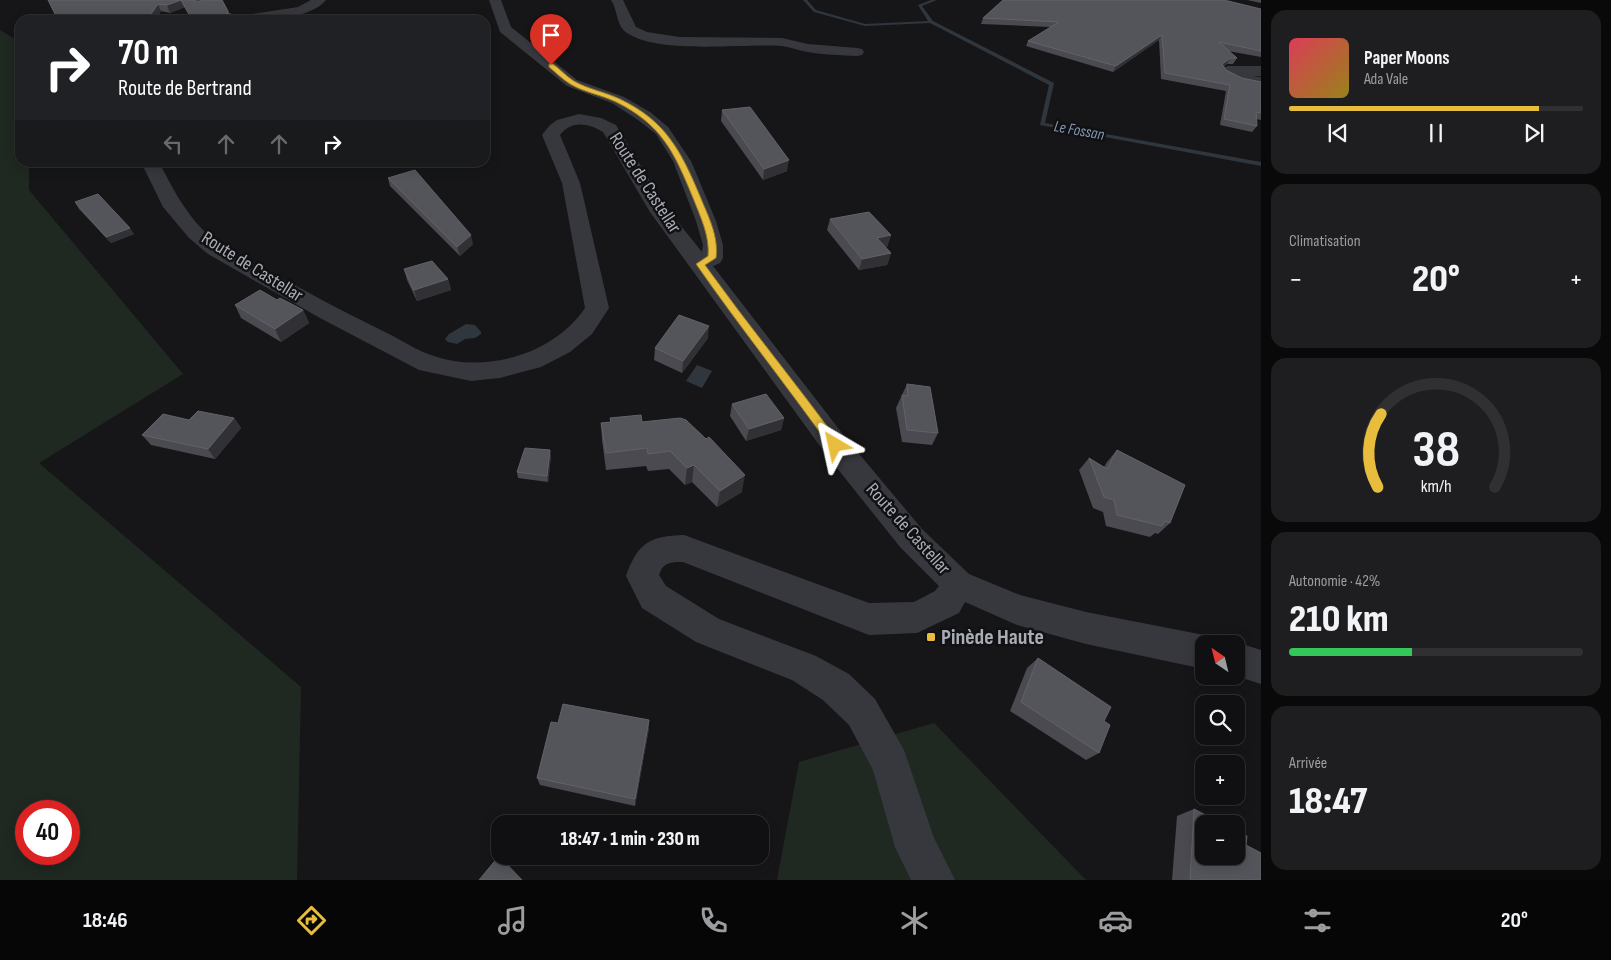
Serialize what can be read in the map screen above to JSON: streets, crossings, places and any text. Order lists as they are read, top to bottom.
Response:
{
  "streets": {
    "street": ["Route de Castellar"]
  },
  "water": ["Le Fossan"],
  "places": {
    "transit": ["Pinède Haute"]
  },
  "north": "top left",
  "page": {
    "turn": ["70 m", "Route de Bertrand"],
    "song": ["Paper Moons", "Ada Vale"],
    "tile": [
      "Climatisation",
      ["Autonomie · 42%", "210 km"],
      ["Arrivée", "18:47"]
    ],
    "heat": ["−", "20°", "+"],
    "map_buttons": ["+", "−"],
    "limit": "40",
    "trip": "18:47 · 1 min · 230 m",
    "tabs": ["18:46", "20°"],
    "gauge": ["38", "km/h"]
  }
}
